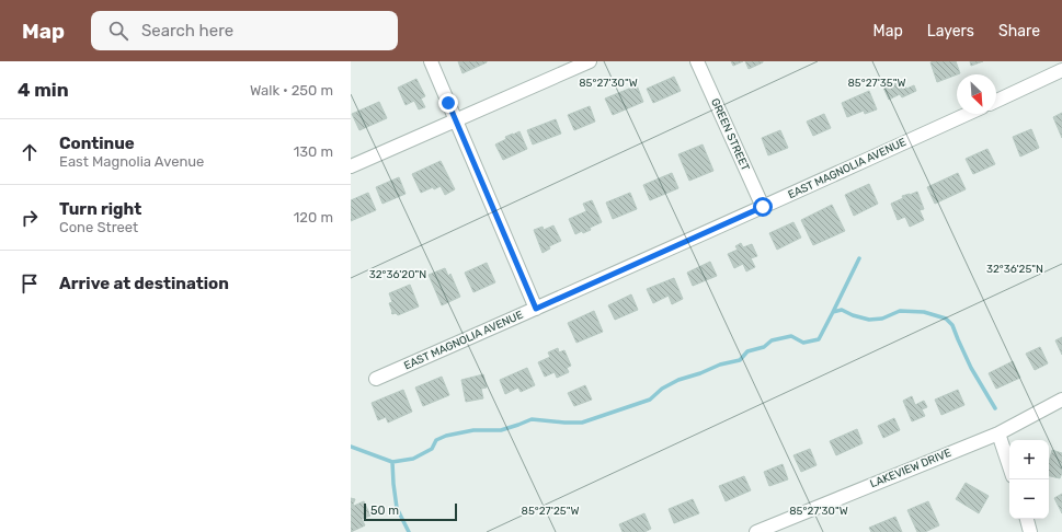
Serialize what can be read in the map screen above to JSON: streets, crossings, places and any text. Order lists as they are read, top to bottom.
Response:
{
  "streets": {
    "street": ["GREEN STREET", "EAST MAGNOLIA AVENUE", "LAKEVIEW DRIVE"]
  },
  "crossings": [
    ["GREEN STREET", "EAST MAGNOLIA AVENUE"]
  ],
  "scale_bar": "50 m",
  "north": "bottom right",
  "page": {
    "header": "Map",
    "search": "Search here",
    "nav": ["Map", "Layers", "Share"],
    "heading": ["4 min", "Walk · 250 m"],
    "list": [
      ["Continue", "East Magnolia Avenue", "130 m"],
      ["Turn right", "Cone Street", "120 m"],
      "Arrive at destination"
    ],
    "map_buttons": ["+", "−"],
    "scale": "50 m"
  },
  "coordinates": [
    "85°27'30\"W",
    "85°27'35\"W",
    "32°36'25\"N",
    "32°36'20\"N",
    "85°27'25\"W"
  ]
}
